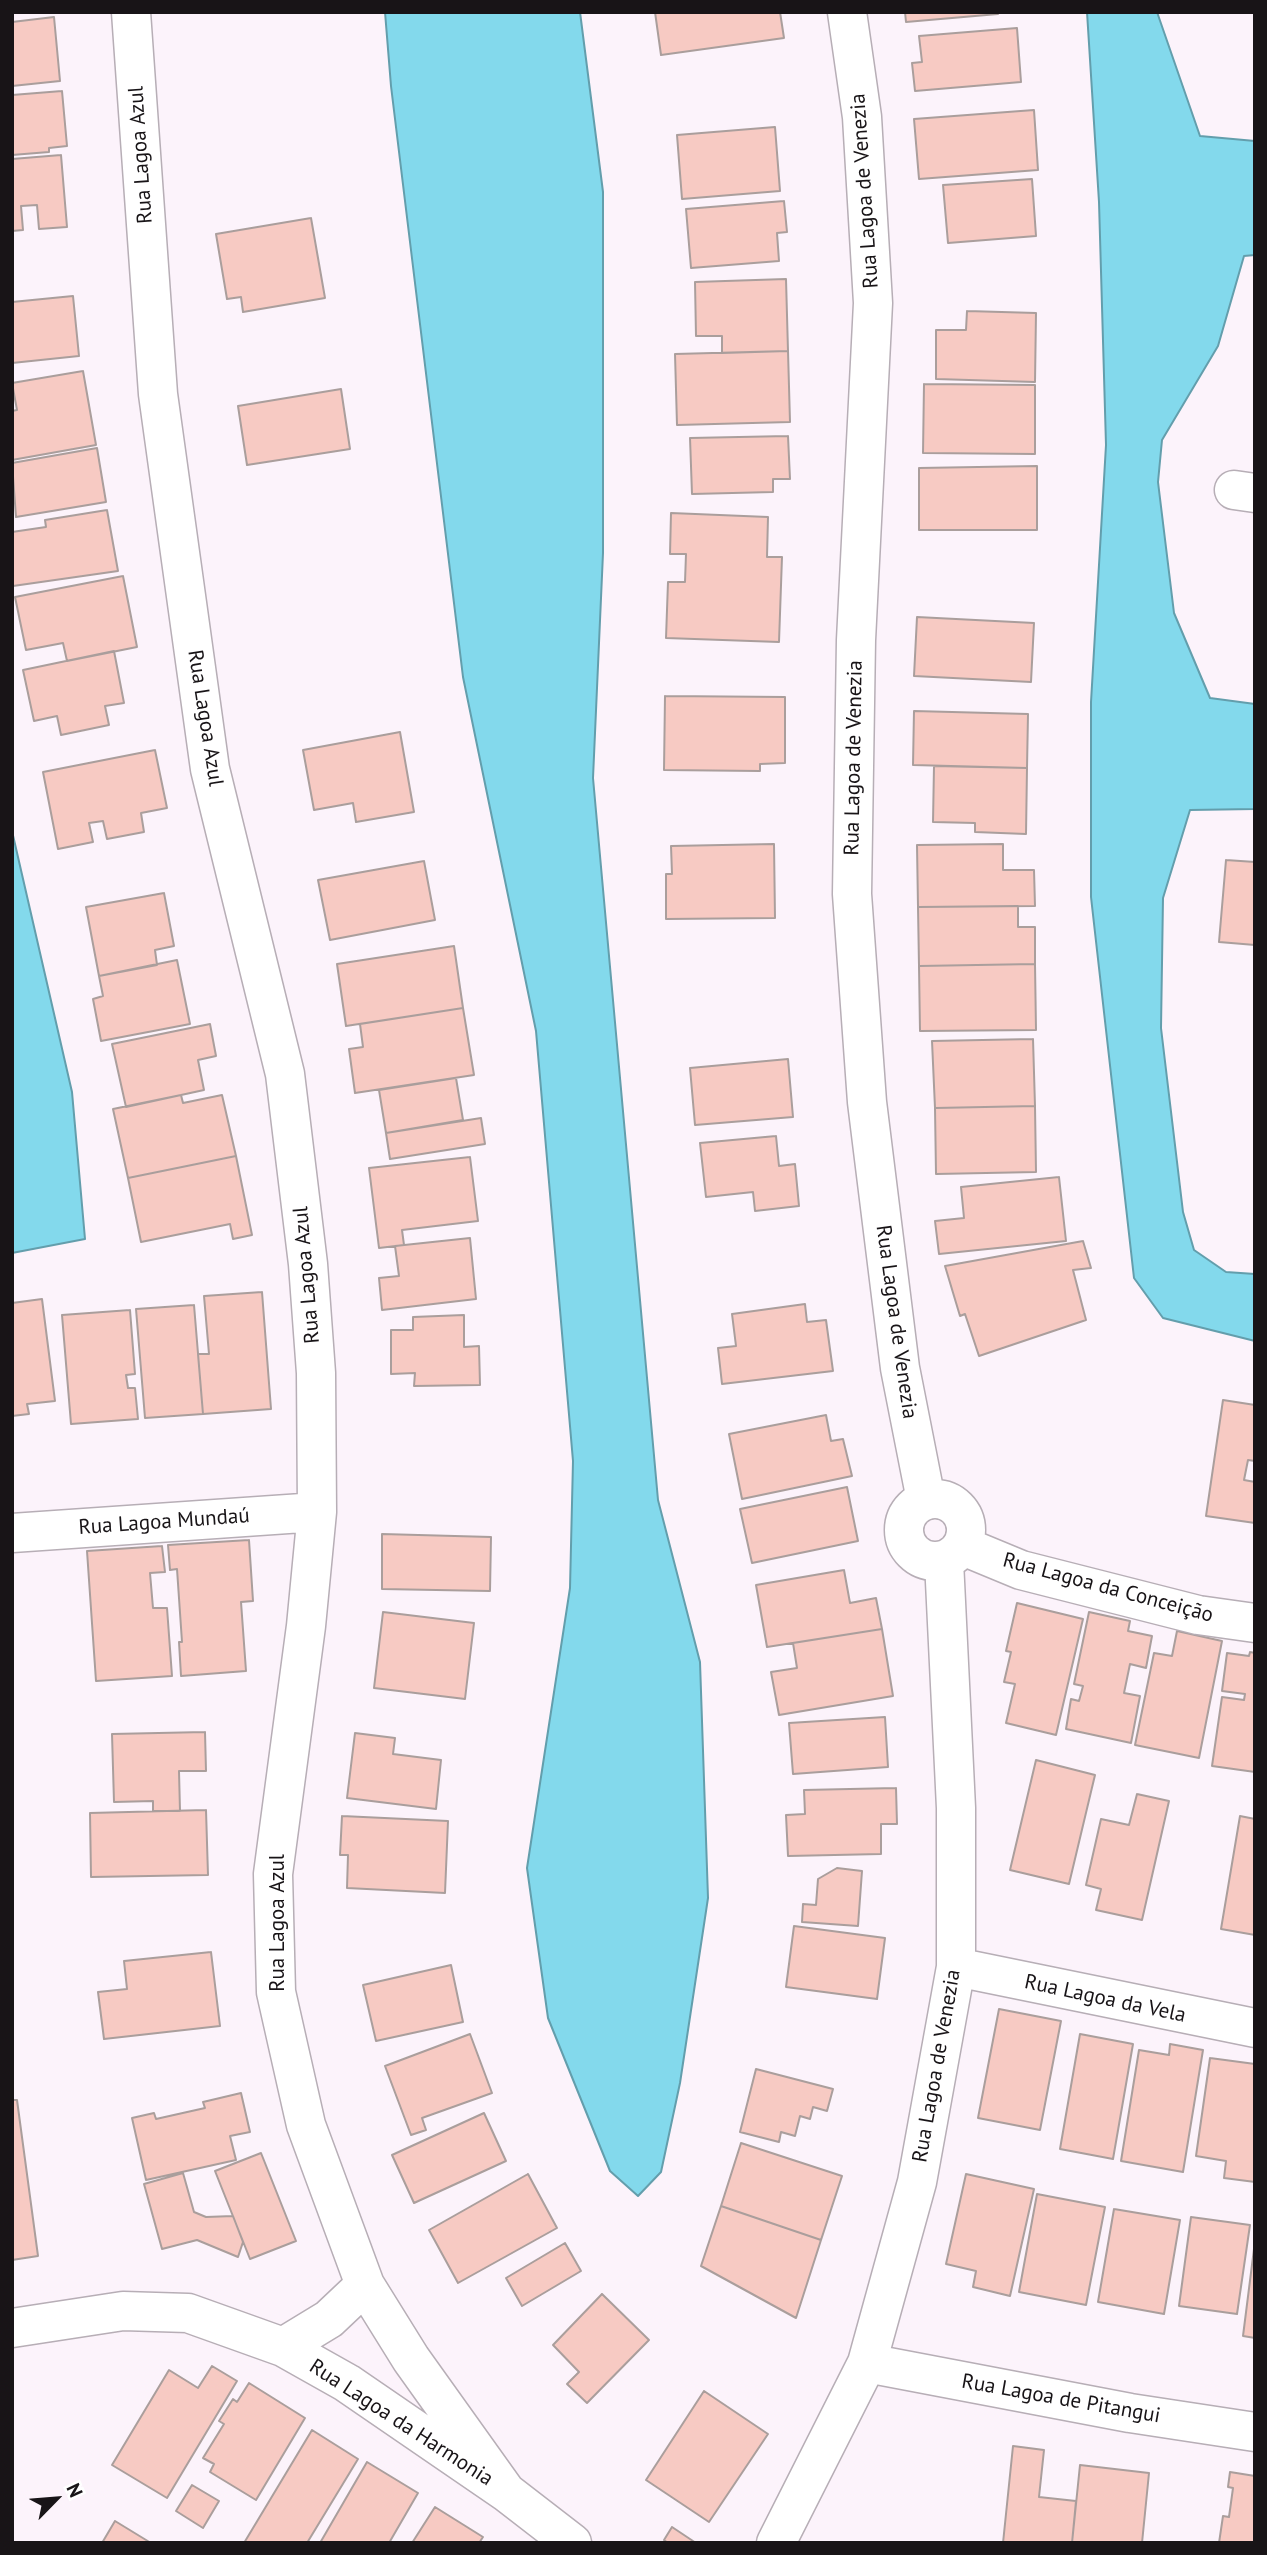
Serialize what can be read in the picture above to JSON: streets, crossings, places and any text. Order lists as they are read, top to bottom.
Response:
{
  "streets": {
    "street": [
      "Rua Lagoa Azul",
      "Rua Lagoa de Venezia",
      "Rua Lagoa Mundaú",
      "Rua Lagoa da Conceição",
      "Rua Lagoa da Vela",
      "Rua Lagoa de Pitangui",
      "Rua Lagoa da Harmonia"
    ]
  },
  "crossings": [
    ["Rua Lagoa Azul", "Rua Lagoa Mundaú"],
    ["Rua Lagoa Azul", "Rua Lagoa da Harmonia"],
    ["Rua Lagoa de Venezia", "Rua Lagoa da Conceição"],
    ["Rua Lagoa de Venezia", "Rua Lagoa da Vela"],
    ["Rua Lagoa de Venezia", "Rua Lagoa de Pitangui"]
  ],
  "north": "top right"
}
